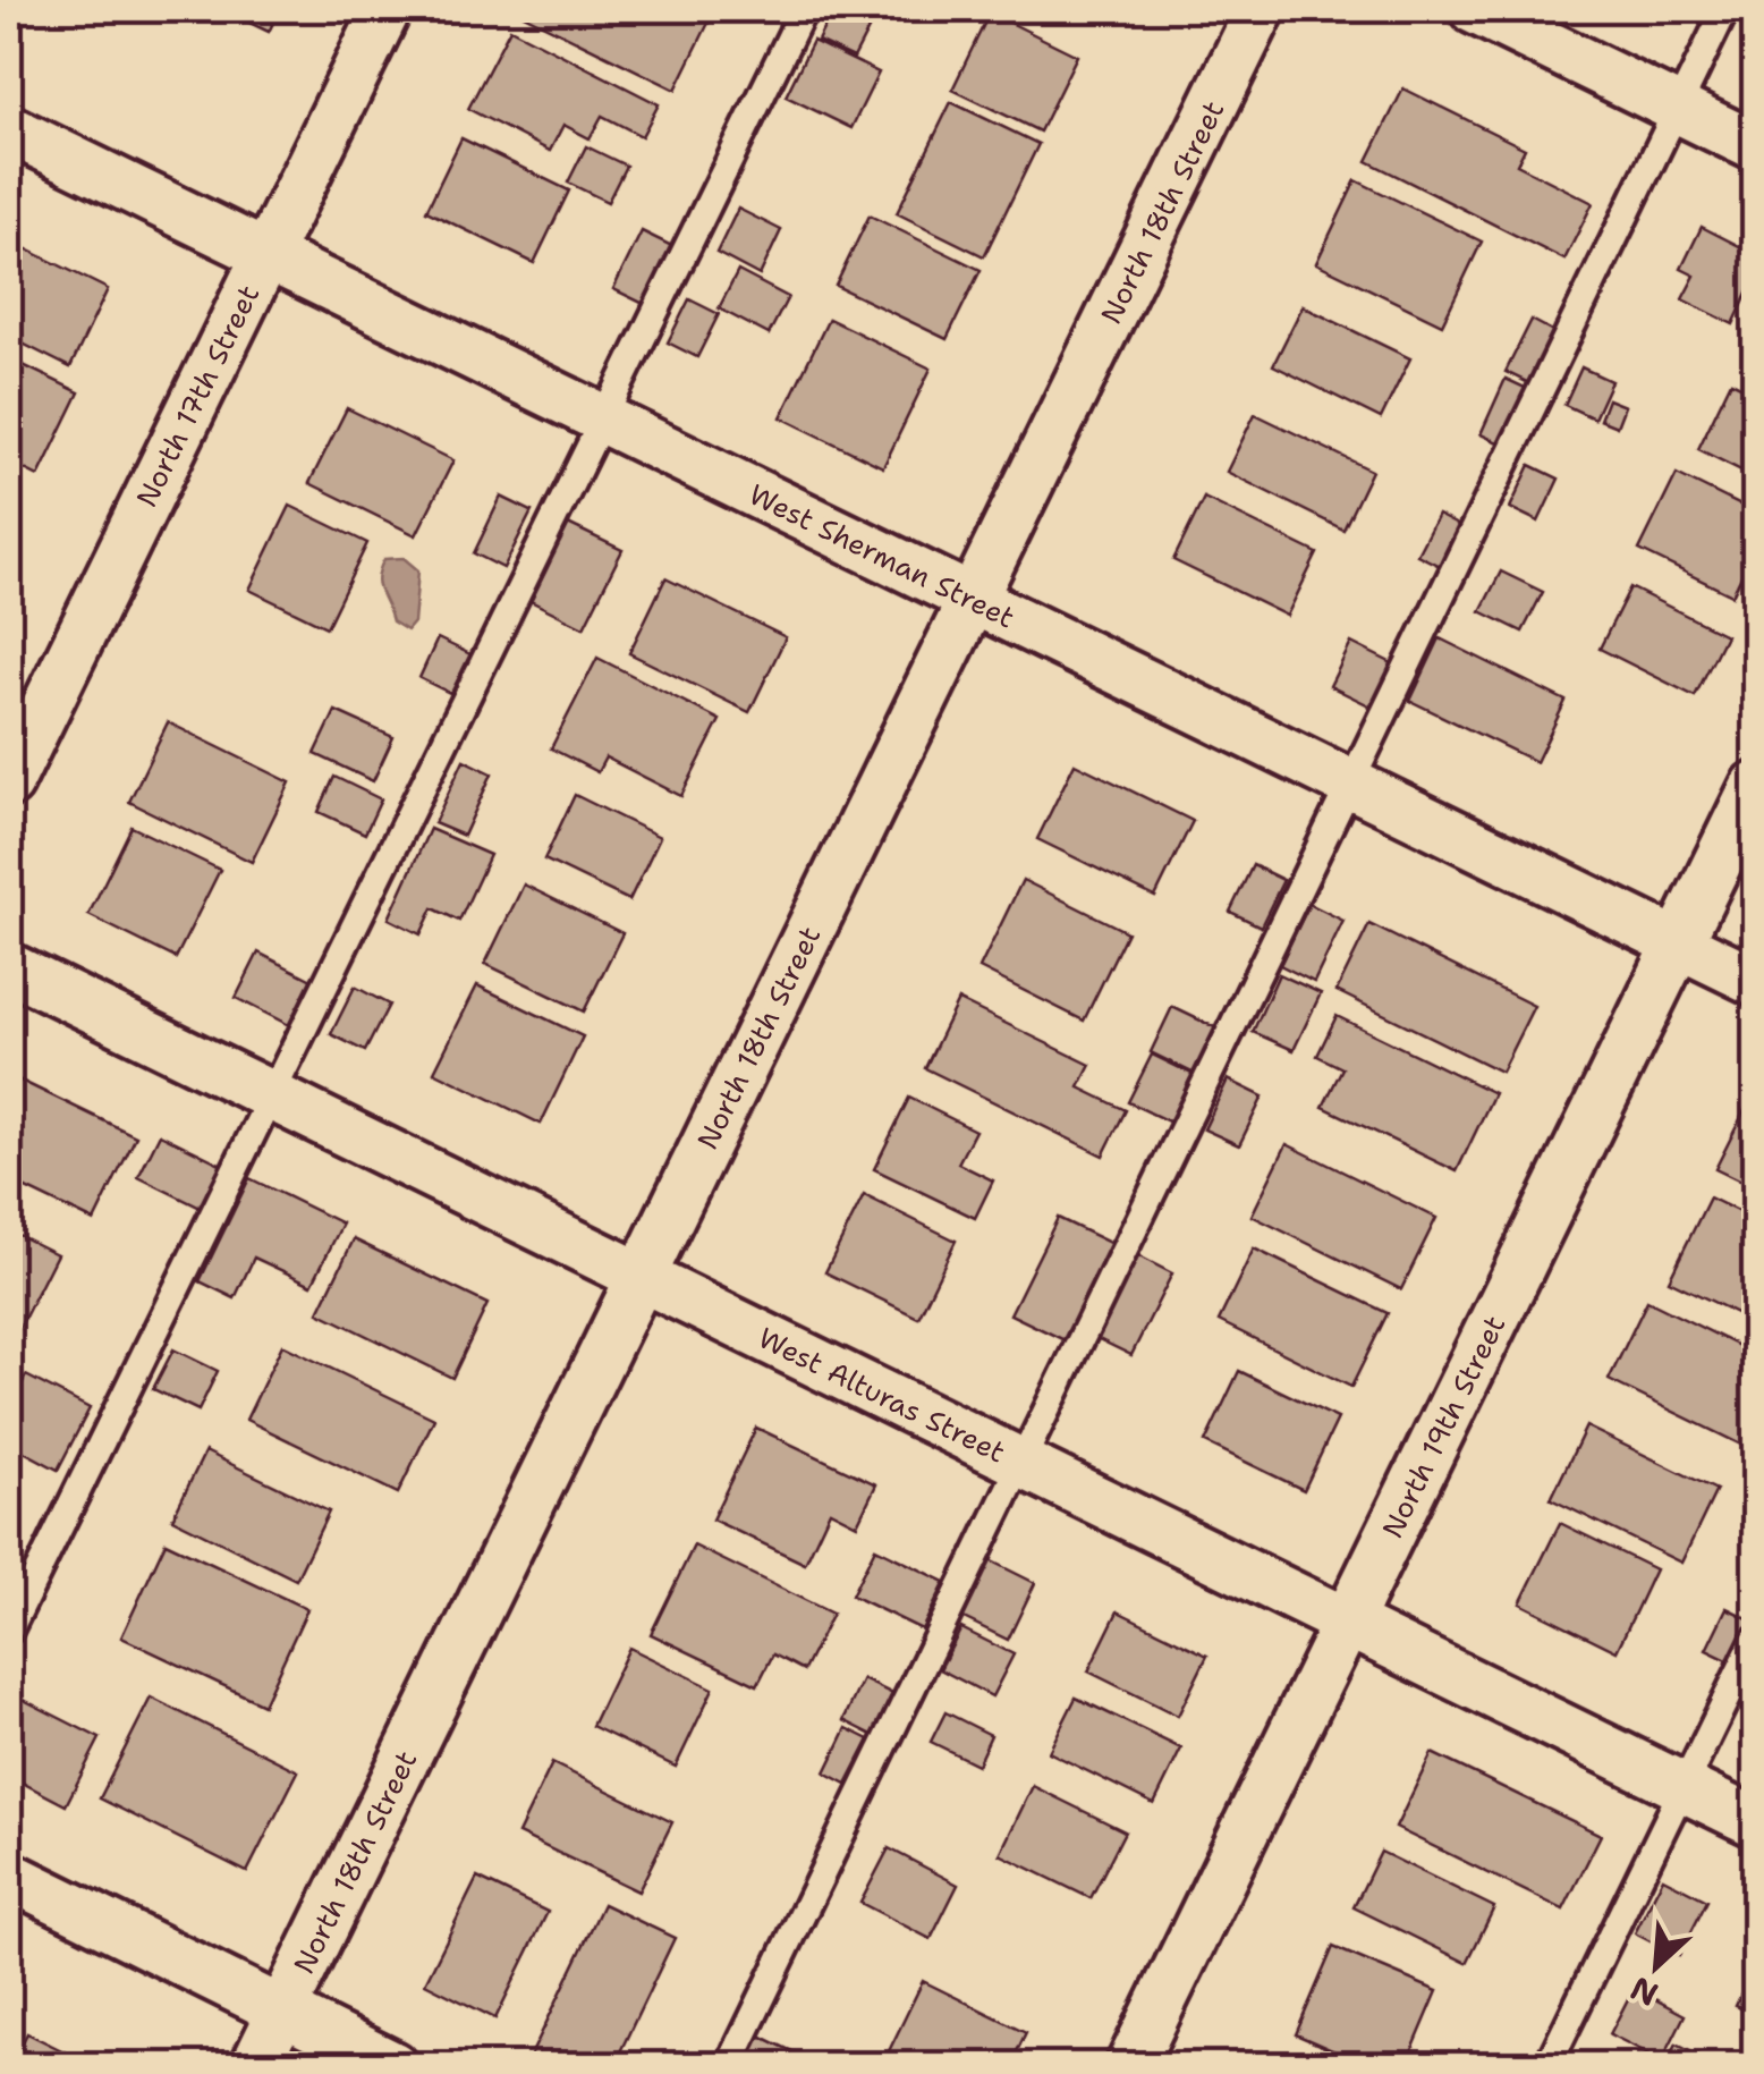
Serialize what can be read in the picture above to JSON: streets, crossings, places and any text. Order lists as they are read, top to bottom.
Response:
{
  "streets": {
    "street": [
      "North 18th Street",
      "North 17th Street",
      "West Sherman Street",
      "West Alturas Street",
      "North 19th Street"
    ]
  },
  "crossings": [
    ["North 18th Street", "West Sherman Street"],
    ["North 18th Street", "West Alturas Street"],
    ["North 17th Street", "West Sherman Street"],
    ["West Sherman Street", "North 19th Street"],
    ["West Alturas Street", "North 19th Street"]
  ],
  "north": "bottom left"
}
